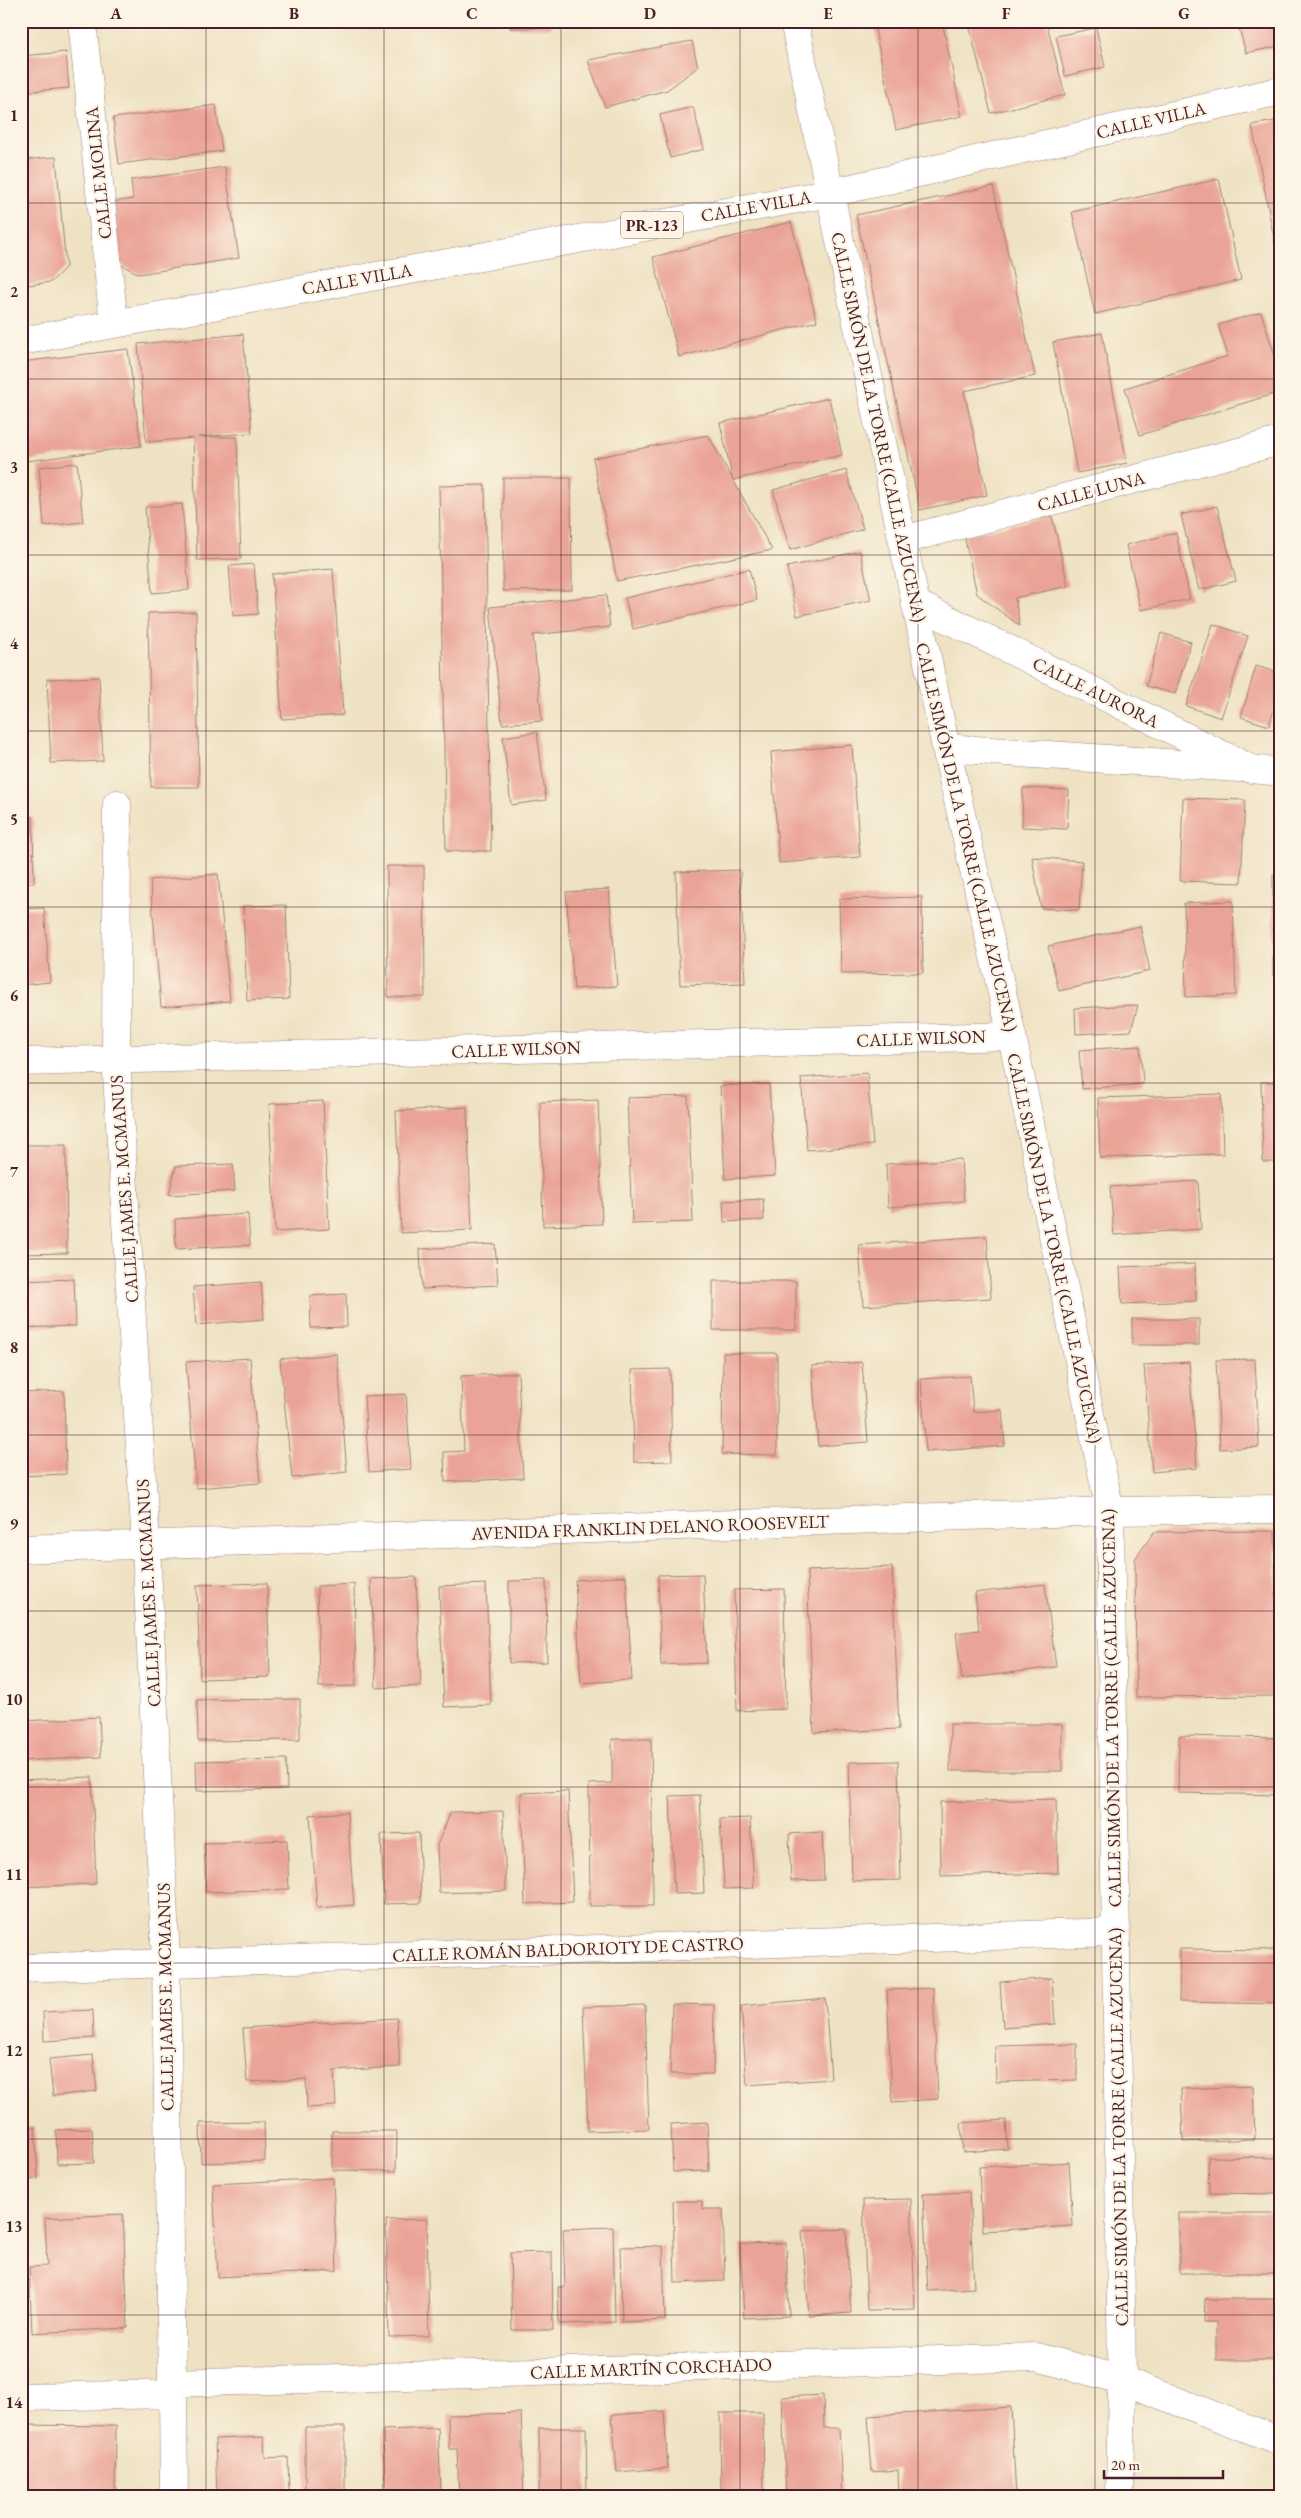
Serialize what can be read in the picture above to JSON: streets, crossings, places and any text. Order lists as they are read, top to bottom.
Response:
{
  "streets": {
    "street": [
      "CALLE VILLA",
      "CALLE MOLINA",
      "PR-123",
      "CALLE SIMÓN DE LA TORRE (CALLE AZUCENA)",
      "CALLE LUNA",
      "CALLE AURORA",
      "CALLE WILSON",
      "CALLE JAMES E. MCMANUS",
      "AVENIDA FRANKLIN DELANO ROOSEVELT",
      "CALLE ROMÁN BALDORIOTY DE CASTRO",
      "CALLE MARTÍN CORCHADO"
    ]
  },
  "crossings": [
    ["CALLE VILLA", "CALLE MOLINA"],
    ["CALLE VILLA", "CALLE SIMÓN DE LA TORRE (CALLE AZUCENA)"],
    ["CALLE SIMÓN DE LA TORRE (CALLE AZUCENA)", "CALLE LUNA"],
    ["CALLE SIMÓN DE LA TORRE (CALLE AZUCENA)", "CALLE AURORA"],
    ["CALLE SIMÓN DE LA TORRE (CALLE AZUCENA)", "CALLE WILSON"],
    ["CALLE SIMÓN DE LA TORRE (CALLE AZUCENA)", "AVENIDA FRANKLIN DELANO ROOSEVELT"],
    ["CALLE SIMÓN DE LA TORRE (CALLE AZUCENA)", "CALLE ROMÁN BALDORIOTY DE CASTRO"],
    ["CALLE SIMÓN DE LA TORRE (CALLE AZUCENA)", "CALLE MARTÍN CORCHADO"],
    ["CALLE WILSON", "CALLE JAMES E. MCMANUS"],
    ["CALLE JAMES E. MCMANUS", "AVENIDA FRANKLIN DELANO ROOSEVELT"],
    ["CALLE JAMES E. MCMANUS", "CALLE ROMÁN BALDORIOTY DE CASTRO"],
    ["CALLE JAMES E. MCMANUS", "CALLE MARTÍN CORCHADO"]
  ],
  "scale_bar": "20 m",
  "grid": {
    "columns": [
      "A",
      "B",
      "C",
      "D",
      "E",
      "F",
      "G"
    ],
    "rows": [
      "1",
      "2",
      "3",
      "4",
      "5",
      "6",
      "7",
      "8",
      "9",
      "10",
      "11",
      "12",
      "13",
      "14"
    ]
  }
}
